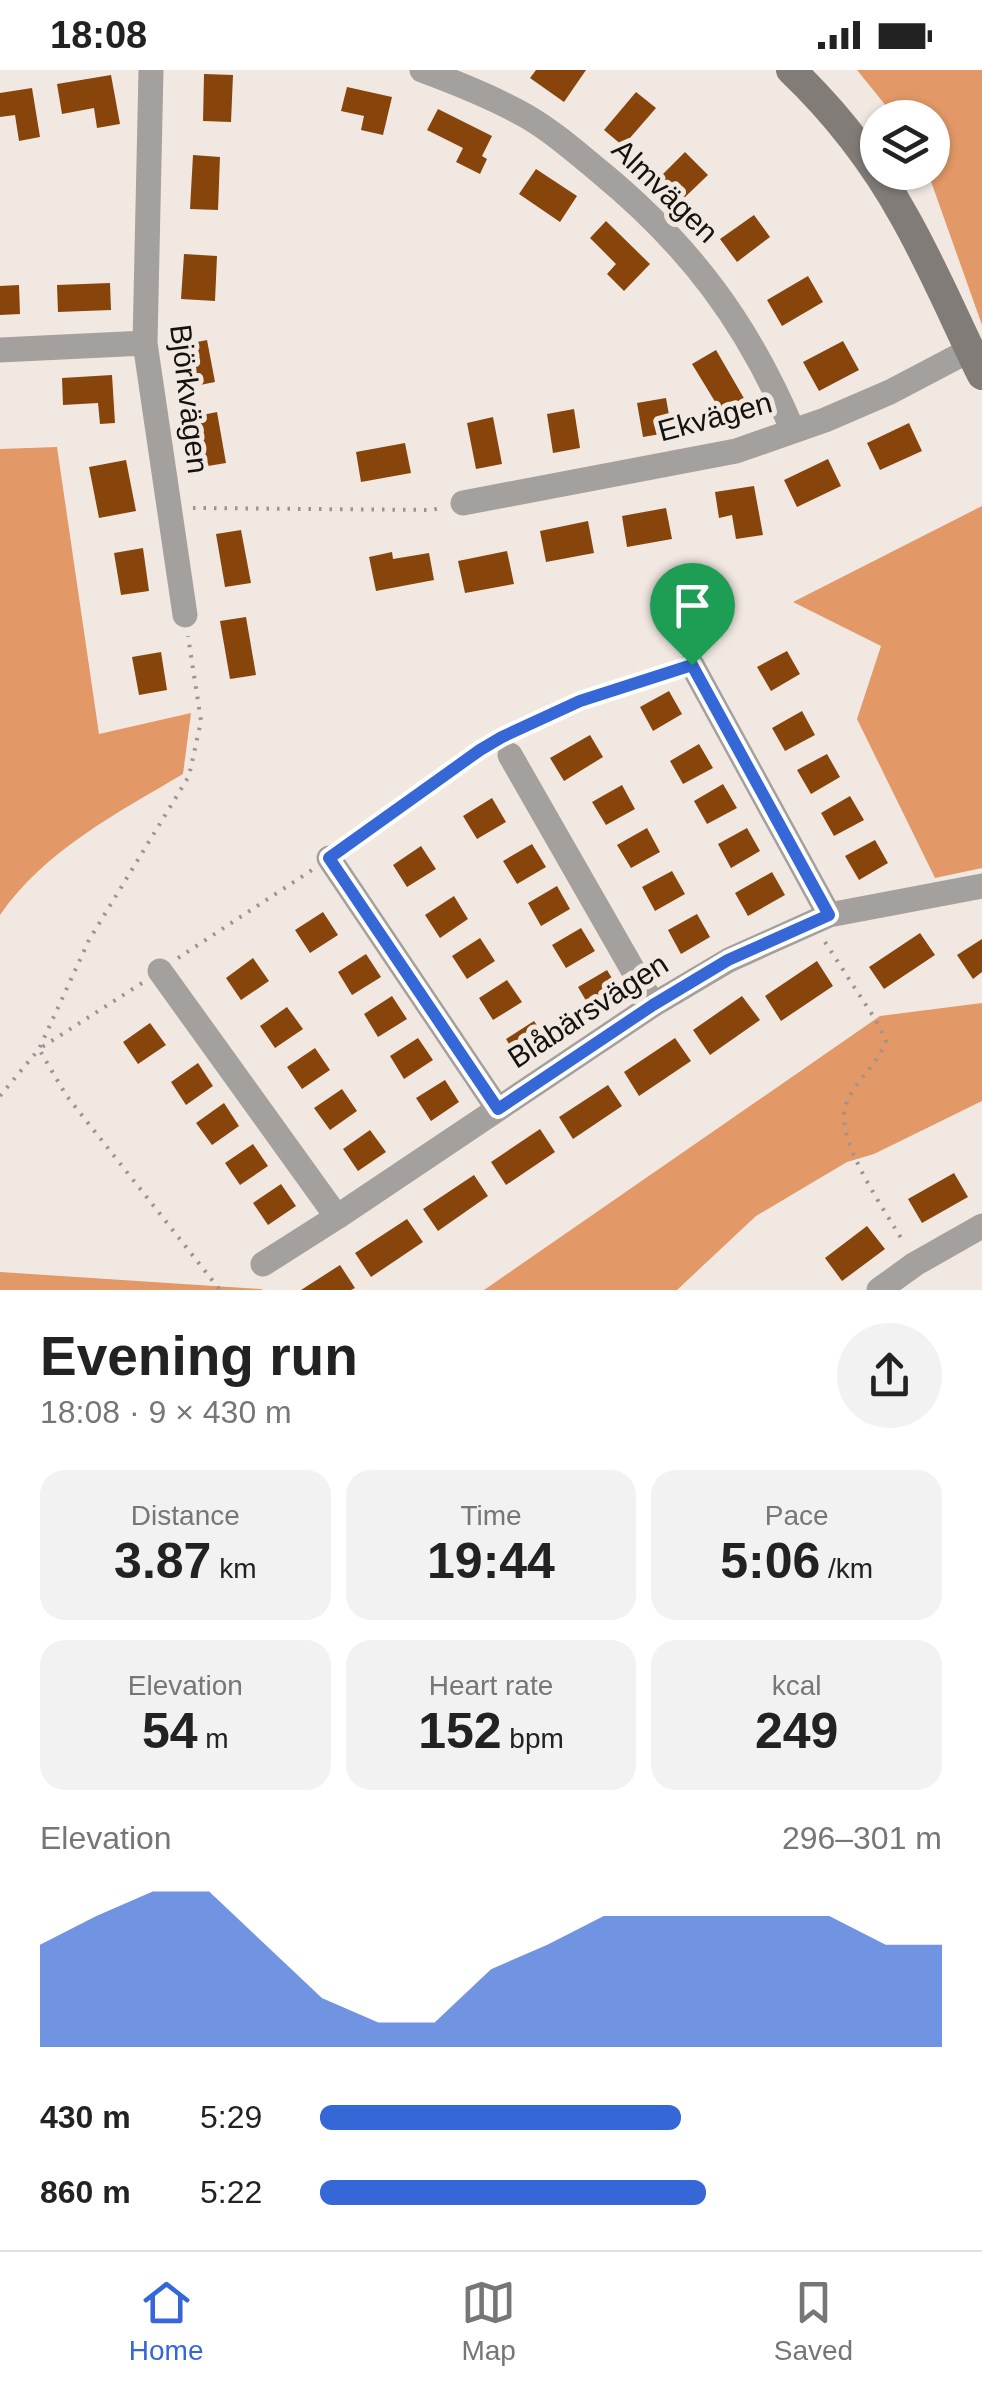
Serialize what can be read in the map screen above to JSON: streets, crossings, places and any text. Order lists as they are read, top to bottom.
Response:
{
  "streets": {
    "street": [
      "Almvägen",
      "Björkvägen",
      "Ekvägen",
      "Blåbärsvägen"
    ]
  },
  "crossings": [
    ["Almvägen", "Ekvägen"]
  ],
  "page": {
    "status": "18:08",
    "heading": ["Evening run", "18:08 · 9 × 430 m"],
    "stats": [
      ["Distance", "3.87 km"],
      ["Time", "19:44"],
      ["Pace", "5:06 /km"],
      ["Elevation", "54 m"],
      ["Heart rate", "152 bpm"],
      ["kcal", "249"]
    ],
    "chart": ["Elevation", "296–301 m"],
    "list": [
      {
        "name": "430 m",
        "note": "5:29"
      },
      {
        "name": "860 m",
        "note": "5:22"
      }
    ],
    "tabs": ["Home", "Map", "Saved"]
  }
}
